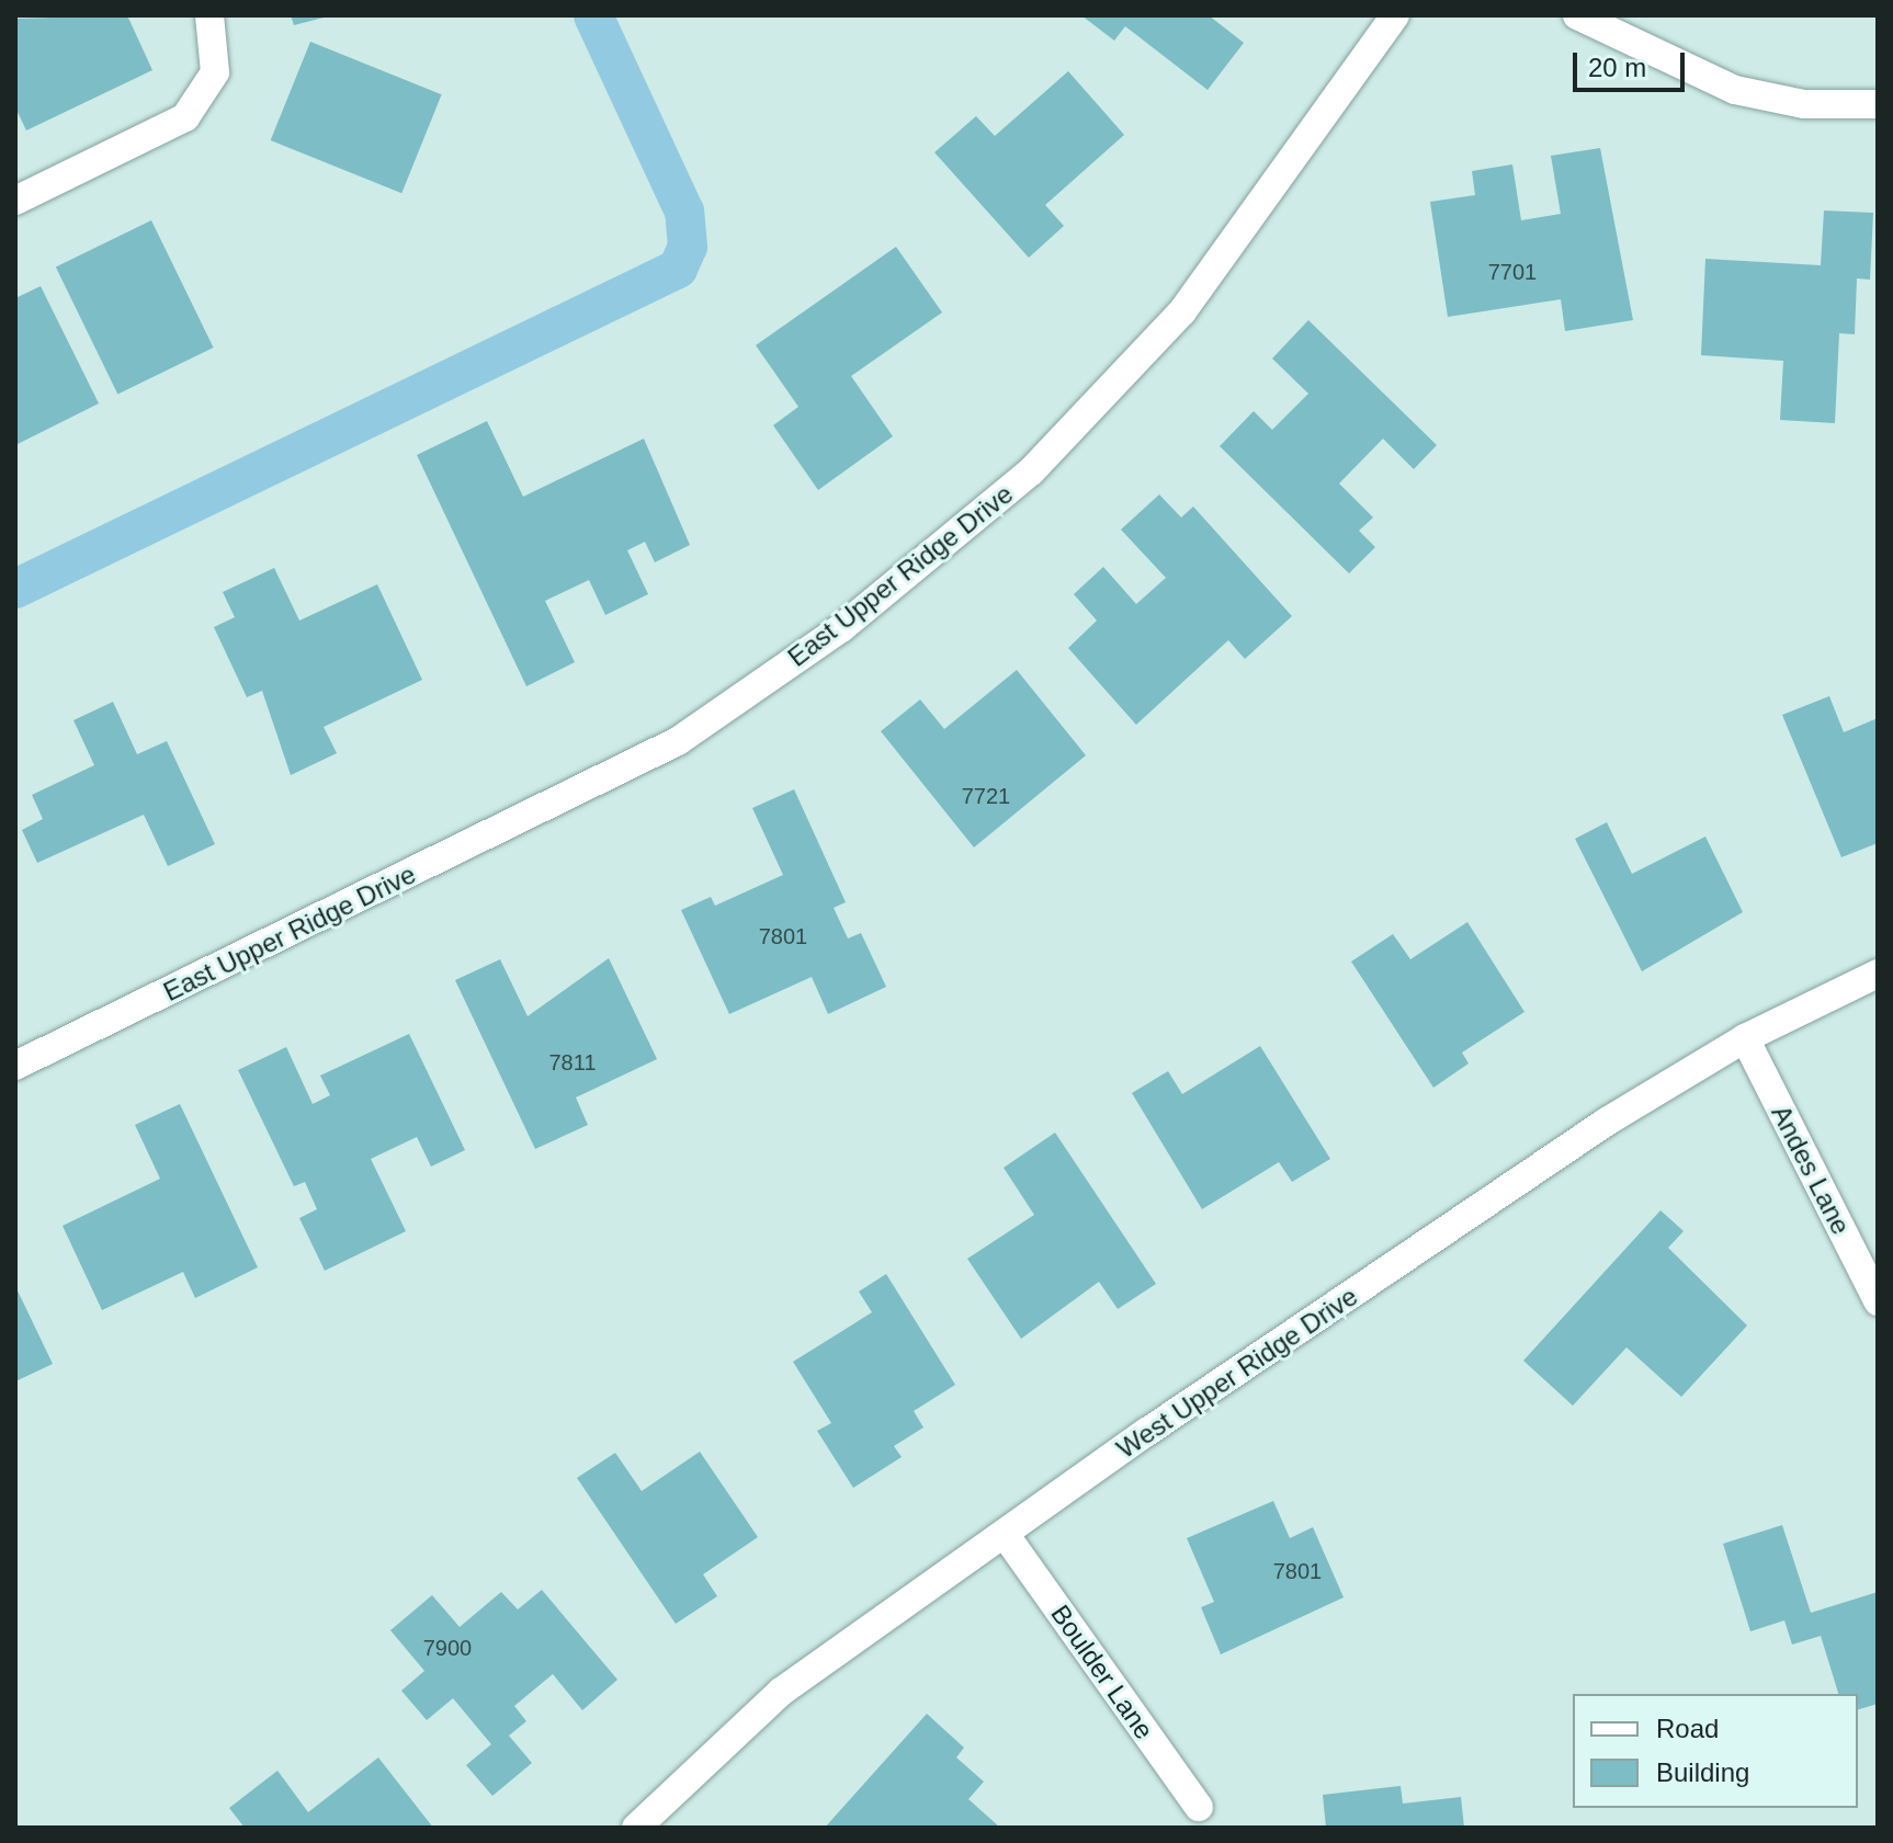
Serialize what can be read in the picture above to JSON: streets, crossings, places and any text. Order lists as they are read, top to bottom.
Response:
{
  "streets": {
    "street": [
      "East Upper Ridge Drive",
      "Andes Lane",
      "West Upper Ridge Drive",
      "Boulder Lane"
    ]
  },
  "crossings": [
    ["Andes Lane", "West Upper Ridge Drive"],
    ["West Upper Ridge Drive", "Boulder Lane"]
  ],
  "house_numbers": [
    "7701",
    "7721",
    "7801",
    "7811",
    "7801",
    "7900"
  ],
  "legend": ["Road", "Building"],
  "scale_bar": "20 m"
}
